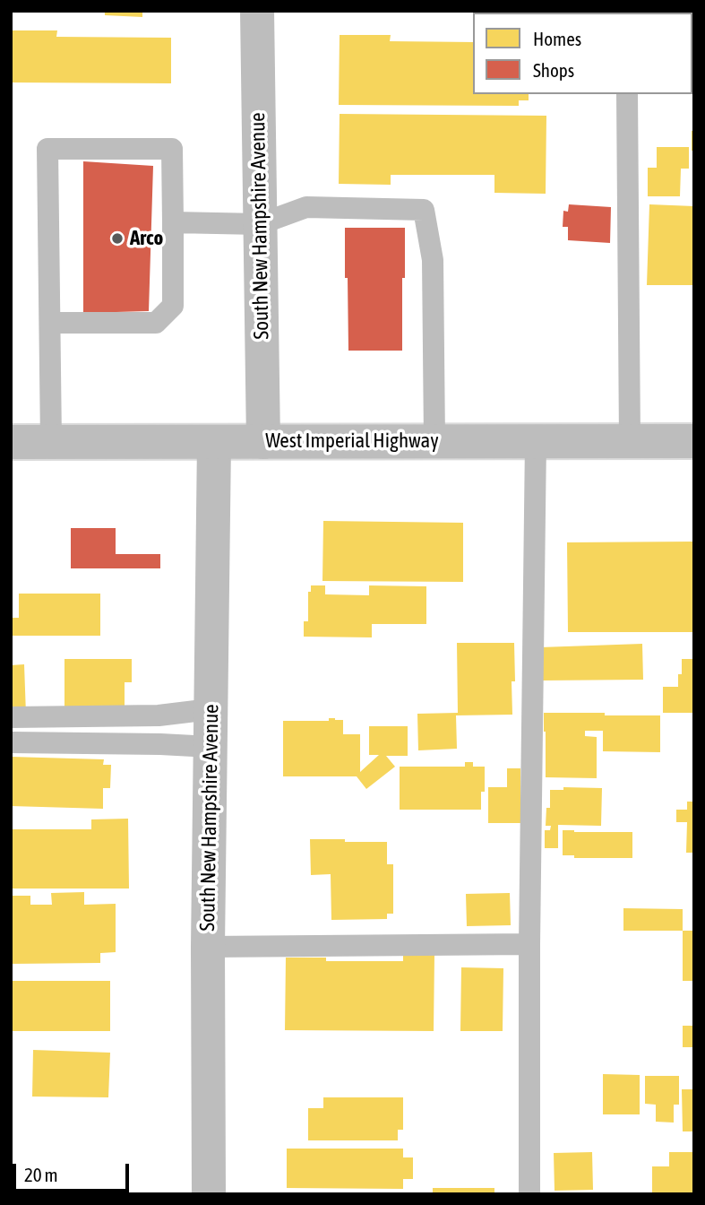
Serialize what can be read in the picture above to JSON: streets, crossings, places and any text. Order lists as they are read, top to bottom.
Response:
{
  "streets": {
    "street": ["South New Hampshire Avenue", "West Imperial Highway"]
  },
  "crossings": [
    ["South New Hampshire Avenue", "West Imperial Highway"]
  ],
  "places": ["Arco"],
  "legend": ["Homes", "Shops"],
  "scale_bar": "20 m"
}
